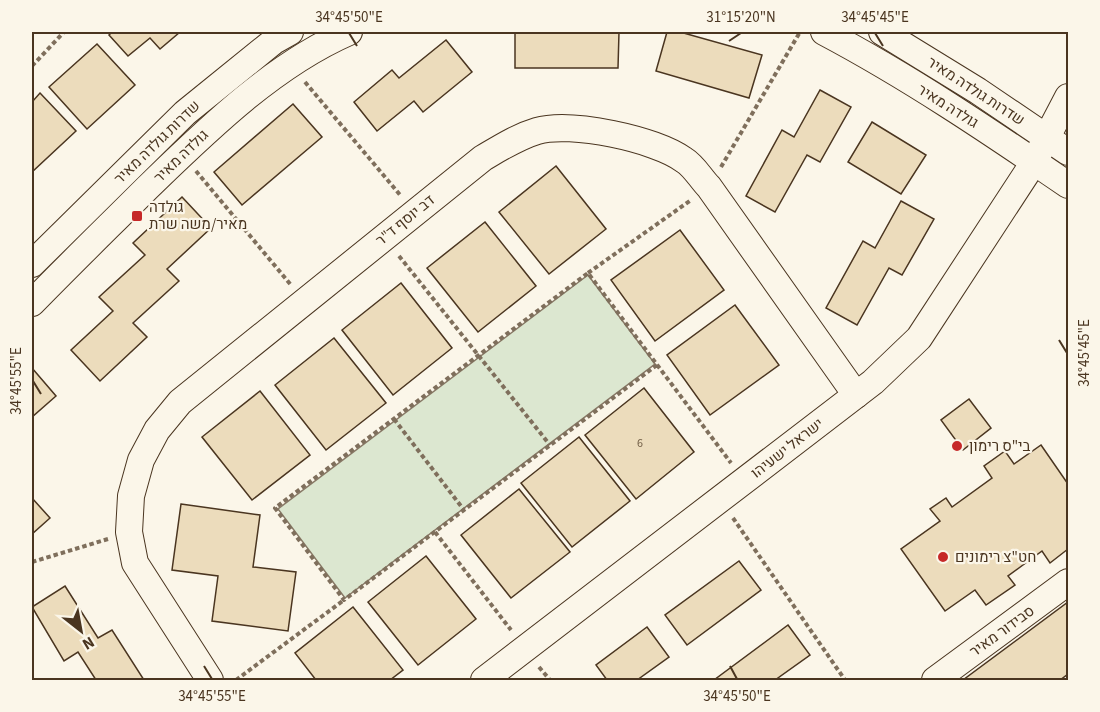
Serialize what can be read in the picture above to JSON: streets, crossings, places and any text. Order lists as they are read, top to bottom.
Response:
{
  "streets": {
    "street": [
      "שדרות גולדה מאיר",
      "גולדה מאיר",
      "דב יוסף ד\"ר",
      "ישראל ישעיהו",
      "סבידור מאיר"
    ]
  },
  "crossings": [
    ["שדרות גולדה מאיר", "ישראל ישעיהו"],
    ["גולדה מאיר", "ישראל ישעיהו"],
    ["דב יוסף ד\"ר", "ישראל ישעיהו"]
  ],
  "places": {
    "transit": ["גולדה מאיר/משה שרת"],
    "other": ["בי\"ס רימון", "חט\"צ רימונים"]
  },
  "house_numbers": ["6"],
  "north": "bottom right",
  "coordinates": [
    "34°45'50\"E",
    "31°15'20\"N",
    "34°45'45\"E",
    "34°45'55\"E"
  ]
}
